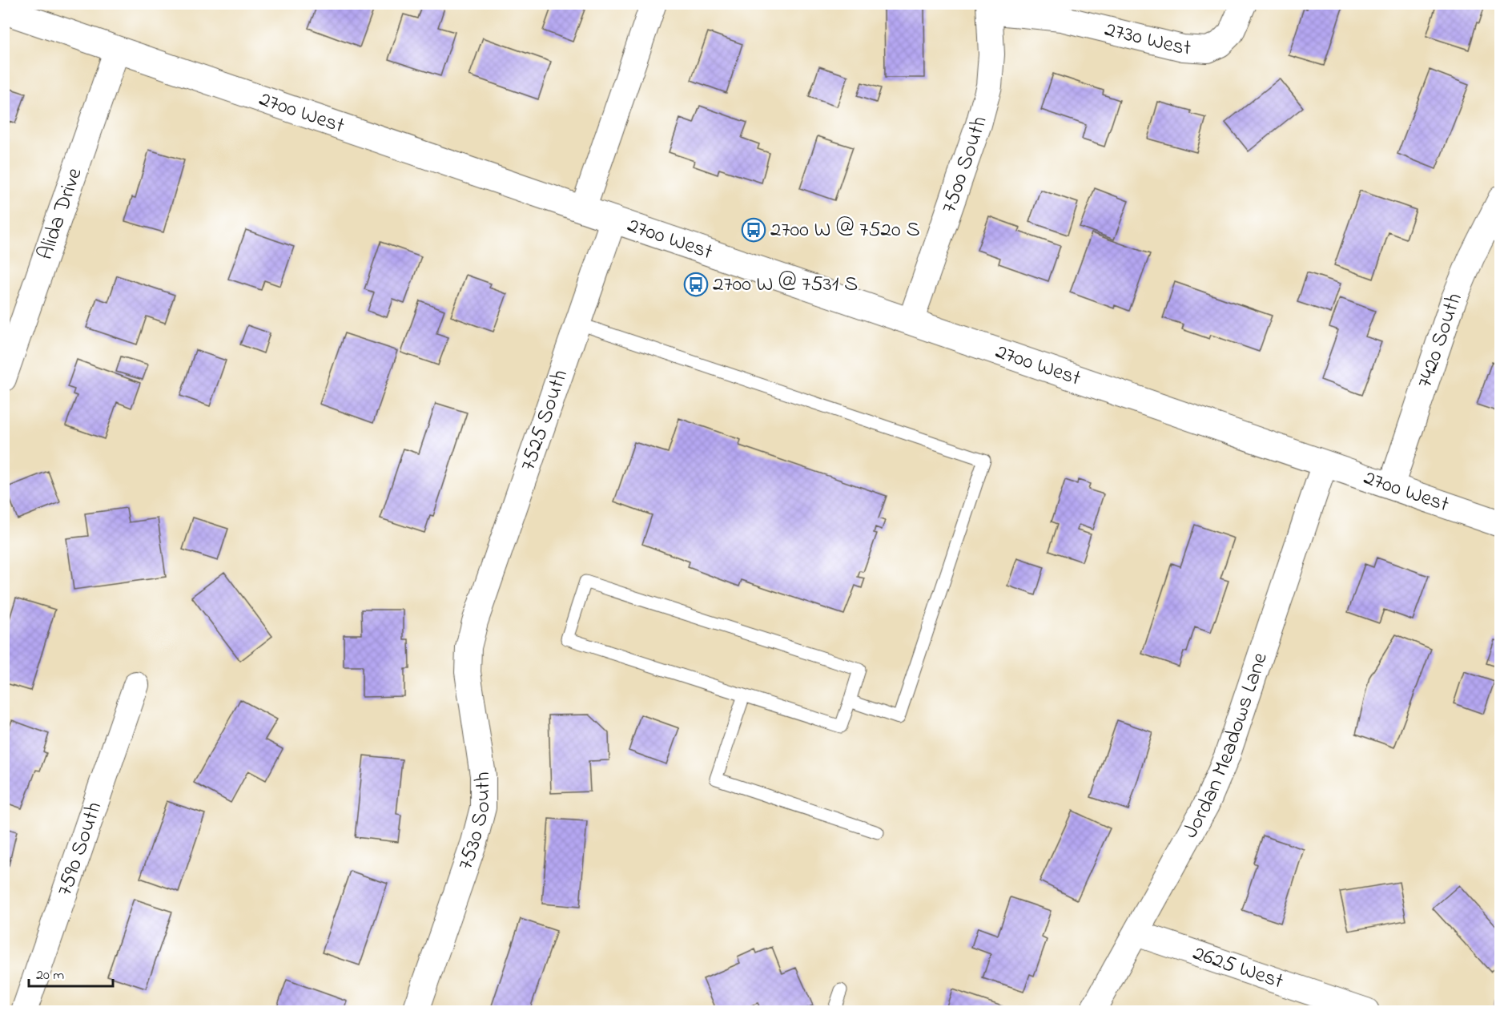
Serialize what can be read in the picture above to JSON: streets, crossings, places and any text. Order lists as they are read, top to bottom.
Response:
{
  "streets": {
    "main road": ["2700 West"],
    "street": [
      "2730 West",
      "7500 South",
      "Alida Drive",
      "7420 South",
      "7525 South",
      "Jordan Meadows Lane",
      "7530 South",
      "7590 South",
      "2625 West"
    ]
  },
  "crossings": [
    ["2730 West", "7500 South"],
    ["2700 West", "7500 South"],
    ["2700 West", "Alida Drive"],
    ["2700 West", "7420 South"],
    ["2700 West", "7525 South"],
    ["2700 West", "Jordan Meadows Lane"],
    ["7525 South", "7530 South"],
    ["Jordan Meadows Lane", "2625 West"]
  ],
  "places": {
    "bus stop": ["2700 W @ 7520 S", "2700 W @ 7531 S"]
  },
  "scale_bar": "20 m"
}
